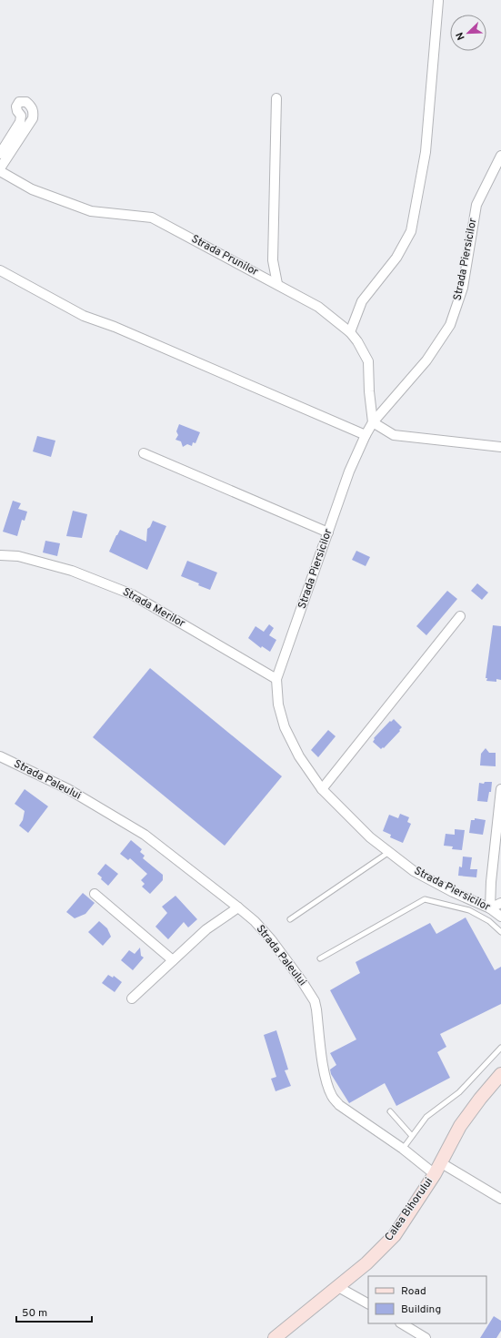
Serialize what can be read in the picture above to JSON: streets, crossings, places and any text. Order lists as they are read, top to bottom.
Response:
{
  "streets": {
    "main road": ["Calea Bihorului"],
    "street": [
      "Strada Prunilor",
      "Strada Piersicilor",
      "Strada Merilor",
      "Strada Paleului"
    ]
  },
  "crossings": [
    ["Strada Prunilor", "Strada Piersicilor"],
    ["Strada Piersicilor", "Strada Merilor"],
    ["Strada Paleului", "Calea Bihorului"]
  ],
  "legend": ["Road", "Building"],
  "scale_bar": "50 m",
  "north": "bottom left"
}
